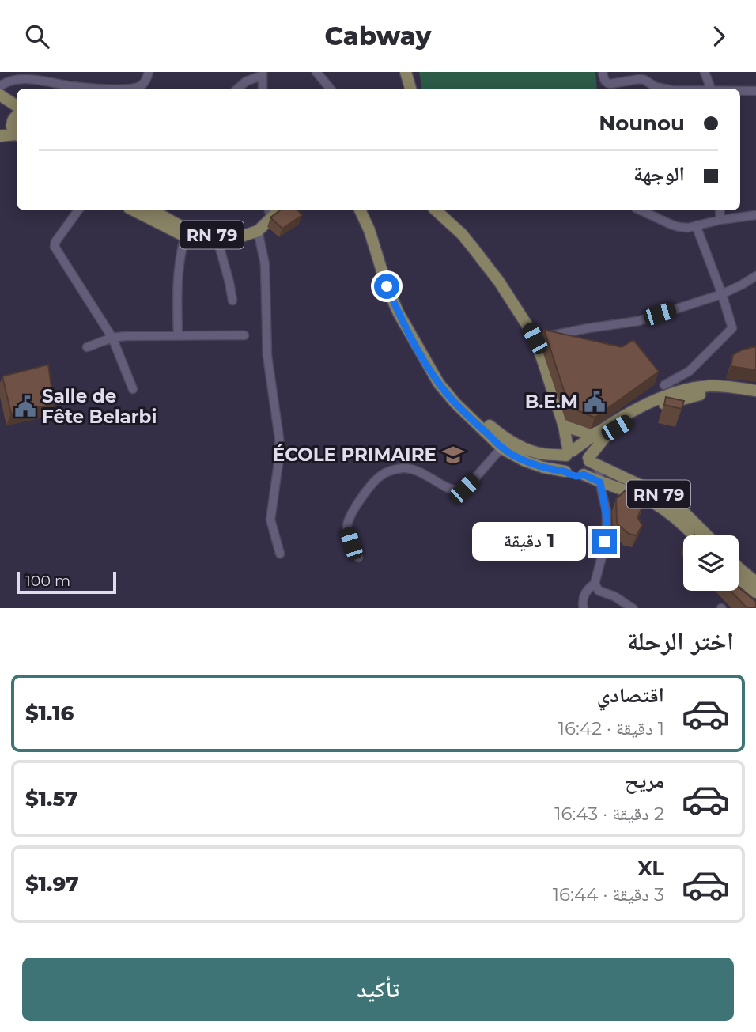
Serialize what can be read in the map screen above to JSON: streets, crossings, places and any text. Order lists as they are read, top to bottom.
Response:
{
  "streets": {
    "main road": ["RN 79"]
  },
  "places": {
    "public building": ["B.E.M", "Salle de Fête Belarbi"],
    "school or university": ["ÉCOLE PRIMAIRE"]
  },
  "scale_bar": "100 m",
  "page": {
    "header": "Cabway",
    "banner": ["Nounou", "الوجهة"],
    "bubble": "1 دقيقة",
    "scale": "100 m",
    "heading": "اختر الرحلة",
    "list": [
      {
        "name": "اقتصادي",
        "note": "1 دقيقة · 16:42",
        "value": "$1.16"
      },
      {
        "name": "مريح",
        "note": "2 دقيقة · 16:43",
        "value": "$1.57"
      },
      {
        "name": "XL",
        "note": "3 دقيقة · 16:44",
        "value": "$1.97"
      }
    ],
    "buttons": "تأكيد"
  }
}
